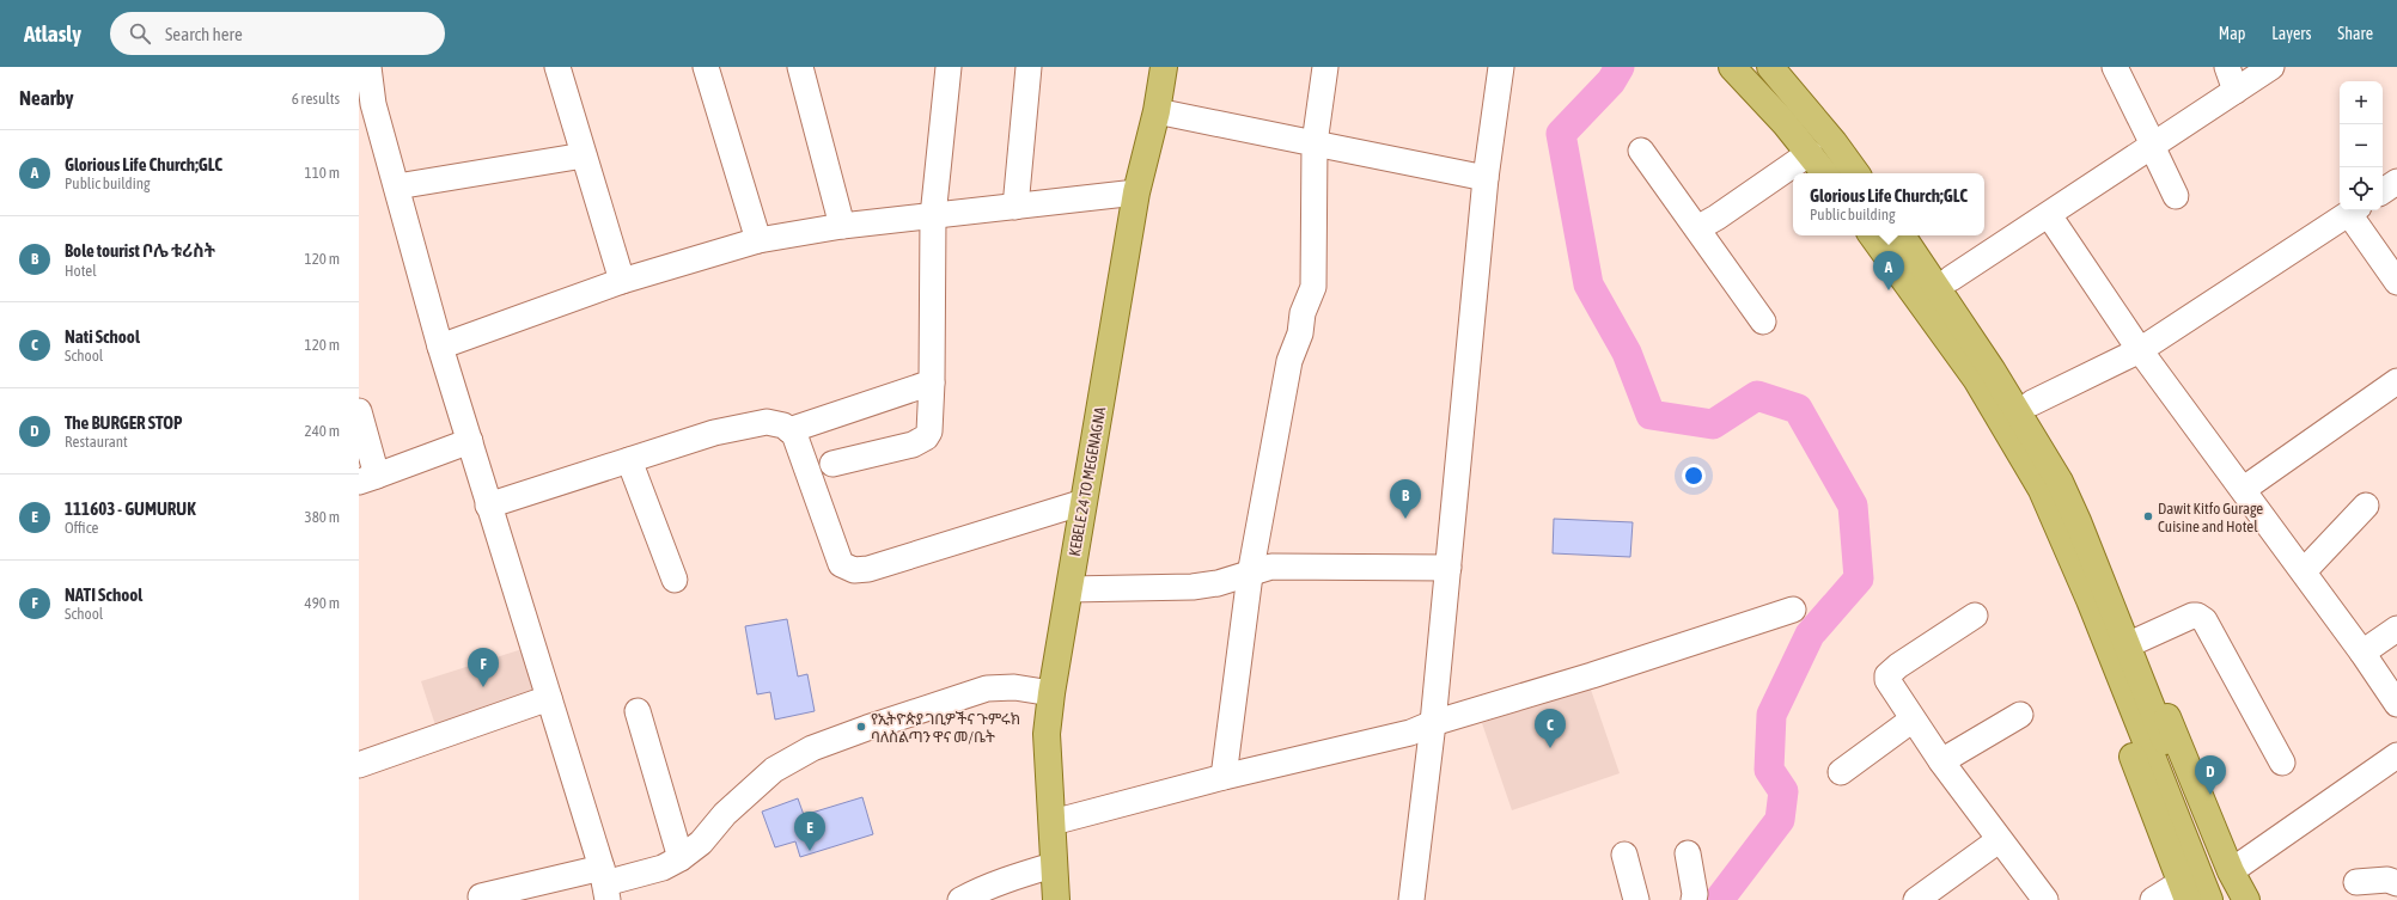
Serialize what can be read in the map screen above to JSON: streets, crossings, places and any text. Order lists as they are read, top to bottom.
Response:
{
  "streets": {
    "main road": ["KEBELE 24 TO MEGENAGNA"]
  },
  "places": ["Dawit Kitfo Gurage Cuisine and Hotel", "የኢትዮጵያ ገቢዎችና ጉምሩክ ባለስልጣን ዋና መ/ቤት"],
  "page": {
    "header": "Atlasly",
    "search": "Search here",
    "nav": ["Map", "Layers", "Share"],
    "heading": ["Nearby", "6 results"],
    "map_buttons": ["+", "−"],
    "list": [
      {
        "mark": "A",
        "name": "Glorious Life Church;GLC",
        "note": "Public building",
        "value": "110 m"
      },
      {
        "mark": "B",
        "name": "Bole tourist ቦሌ ቱሪስት",
        "note": "Hotel",
        "value": "120 m"
      },
      {
        "mark": "C",
        "name": "Nati School",
        "note": "School",
        "value": "120 m"
      },
      {
        "mark": "D",
        "name": "The BURGER STOP",
        "note": "Restaurant",
        "value": "240 m"
      },
      {
        "mark": "E",
        "name": "111603 - GUMURUK",
        "note": "Office",
        "value": "380 m"
      },
      {
        "mark": "F",
        "name": "NATI School",
        "note": "School",
        "value": "490 m"
      }
    ],
    "popup": ["Glorious Life Church;GLC", "Public building"],
    "pins": [
      "A",
      "B",
      "F",
      "C",
      "D",
      "E"
    ]
  }
}
